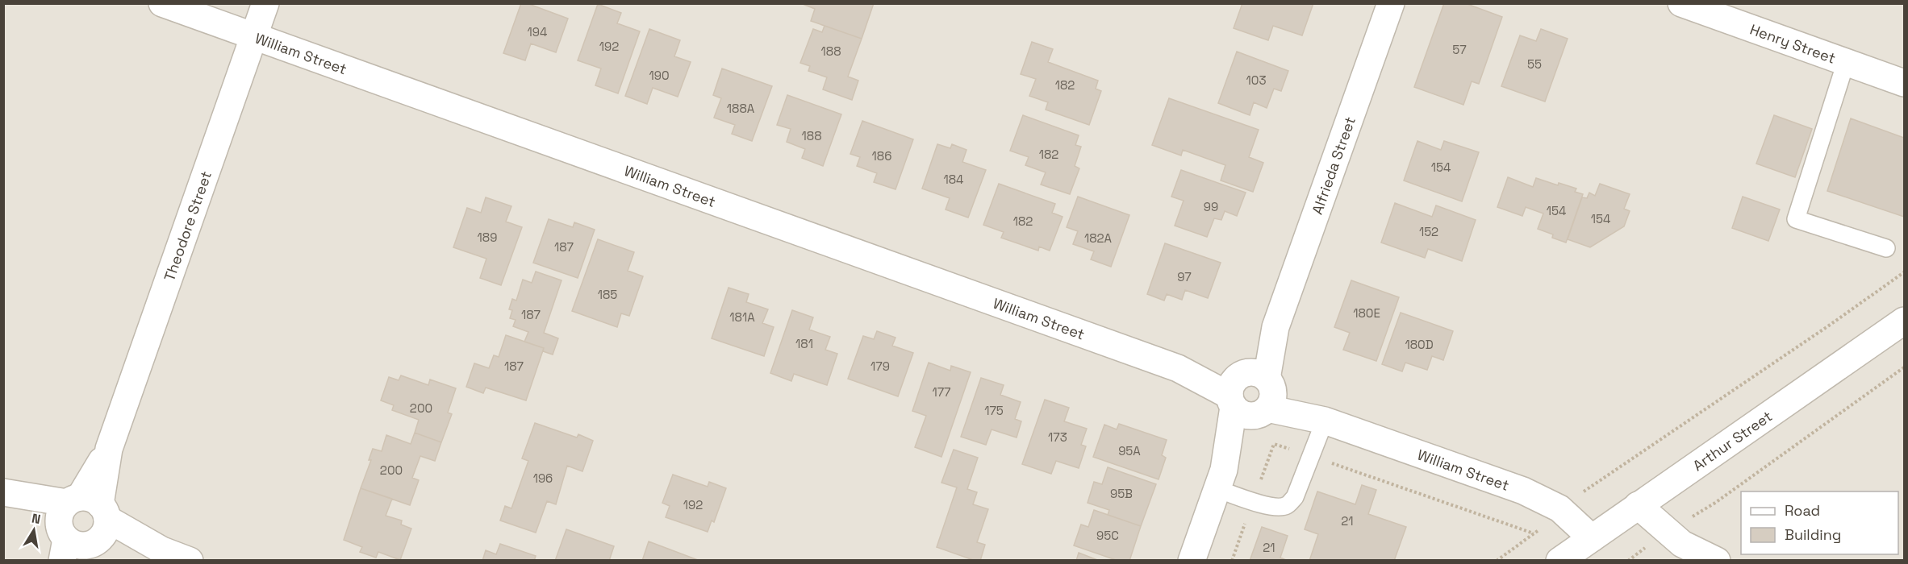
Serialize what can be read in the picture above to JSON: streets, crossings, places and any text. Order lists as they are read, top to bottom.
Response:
{
  "streets": {
    "street": [
      "Henry Street",
      "William Street",
      "Alfrieda Street",
      "Theodore Street",
      "Arthur Street"
    ]
  },
  "crossings": [
    ["William Street", "Alfrieda Street"],
    ["William Street", "Theodore Street"],
    ["William Street", "Arthur Street"]
  ],
  "house_numbers": [
    "194",
    "192",
    "57",
    "188",
    "55",
    "190",
    "103",
    "182",
    "188A",
    "188",
    "182",
    "186",
    "154",
    "184",
    "99",
    "154",
    "154",
    "182",
    "152",
    "189",
    "182A",
    "187",
    "97",
    "185",
    "180E",
    "187",
    "181A",
    "181",
    "180D",
    "187",
    "179",
    "177",
    "200",
    "175",
    "173",
    "95A",
    "200",
    "196",
    "95B",
    "192",
    "21",
    "95C",
    "21"
  ],
  "legend": ["Road", "Building"],
  "north": "top"
}
